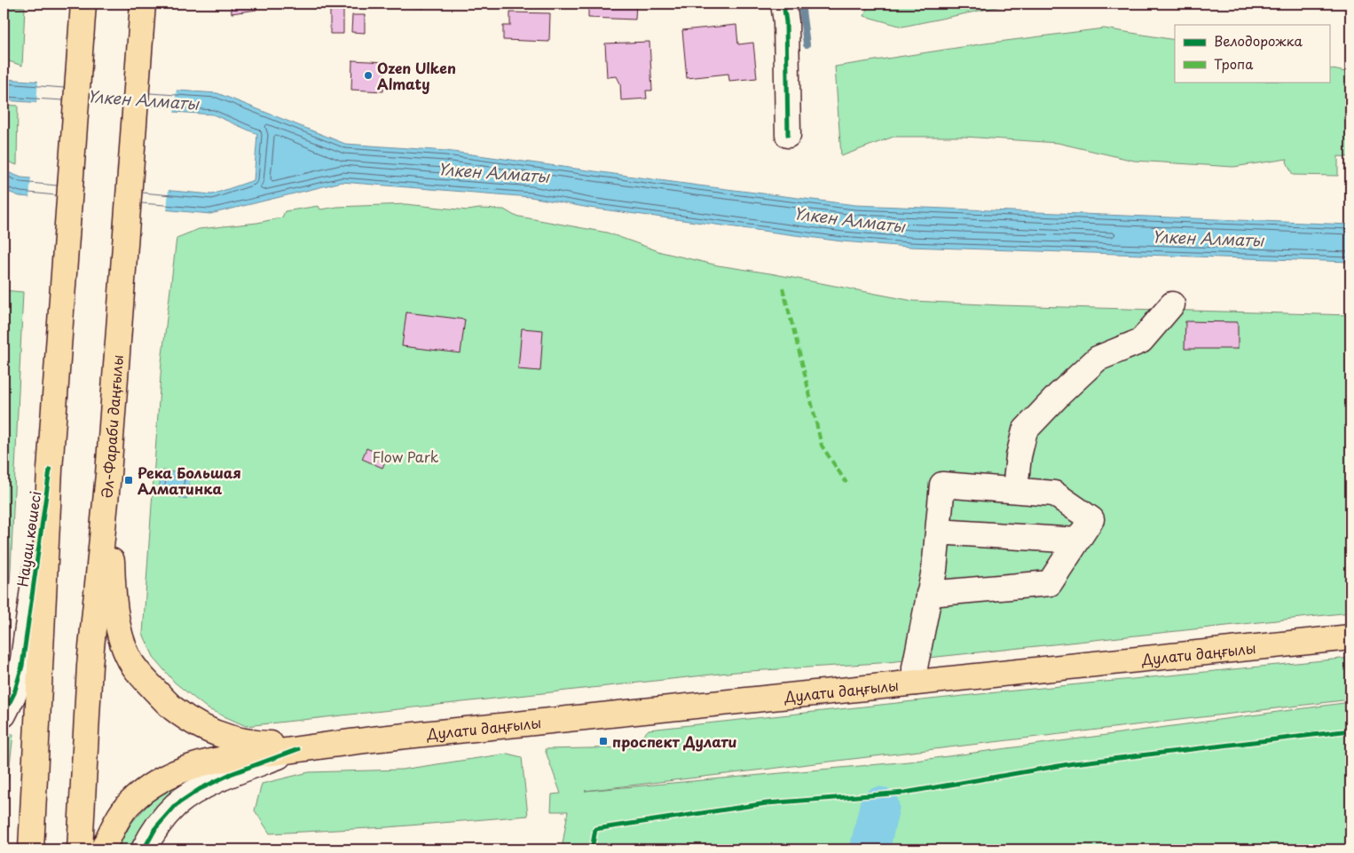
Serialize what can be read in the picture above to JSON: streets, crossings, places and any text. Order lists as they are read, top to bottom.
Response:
{
  "streets": {
    "main road": ["Әл-Фараби даңғылы", "Дулати даңғылы"],
    "street": ["Науаи көшесі"]
  },
  "water": ["Үлкен Алматы"],
  "parks": ["Flow Park"],
  "places": {
    "other": ["Ozen Ulken Almaty"],
    "transit": ["Река Большая Алматинка", "проспект Дулати"]
  },
  "legend": ["Велодорожка", "Тропа"]
}
